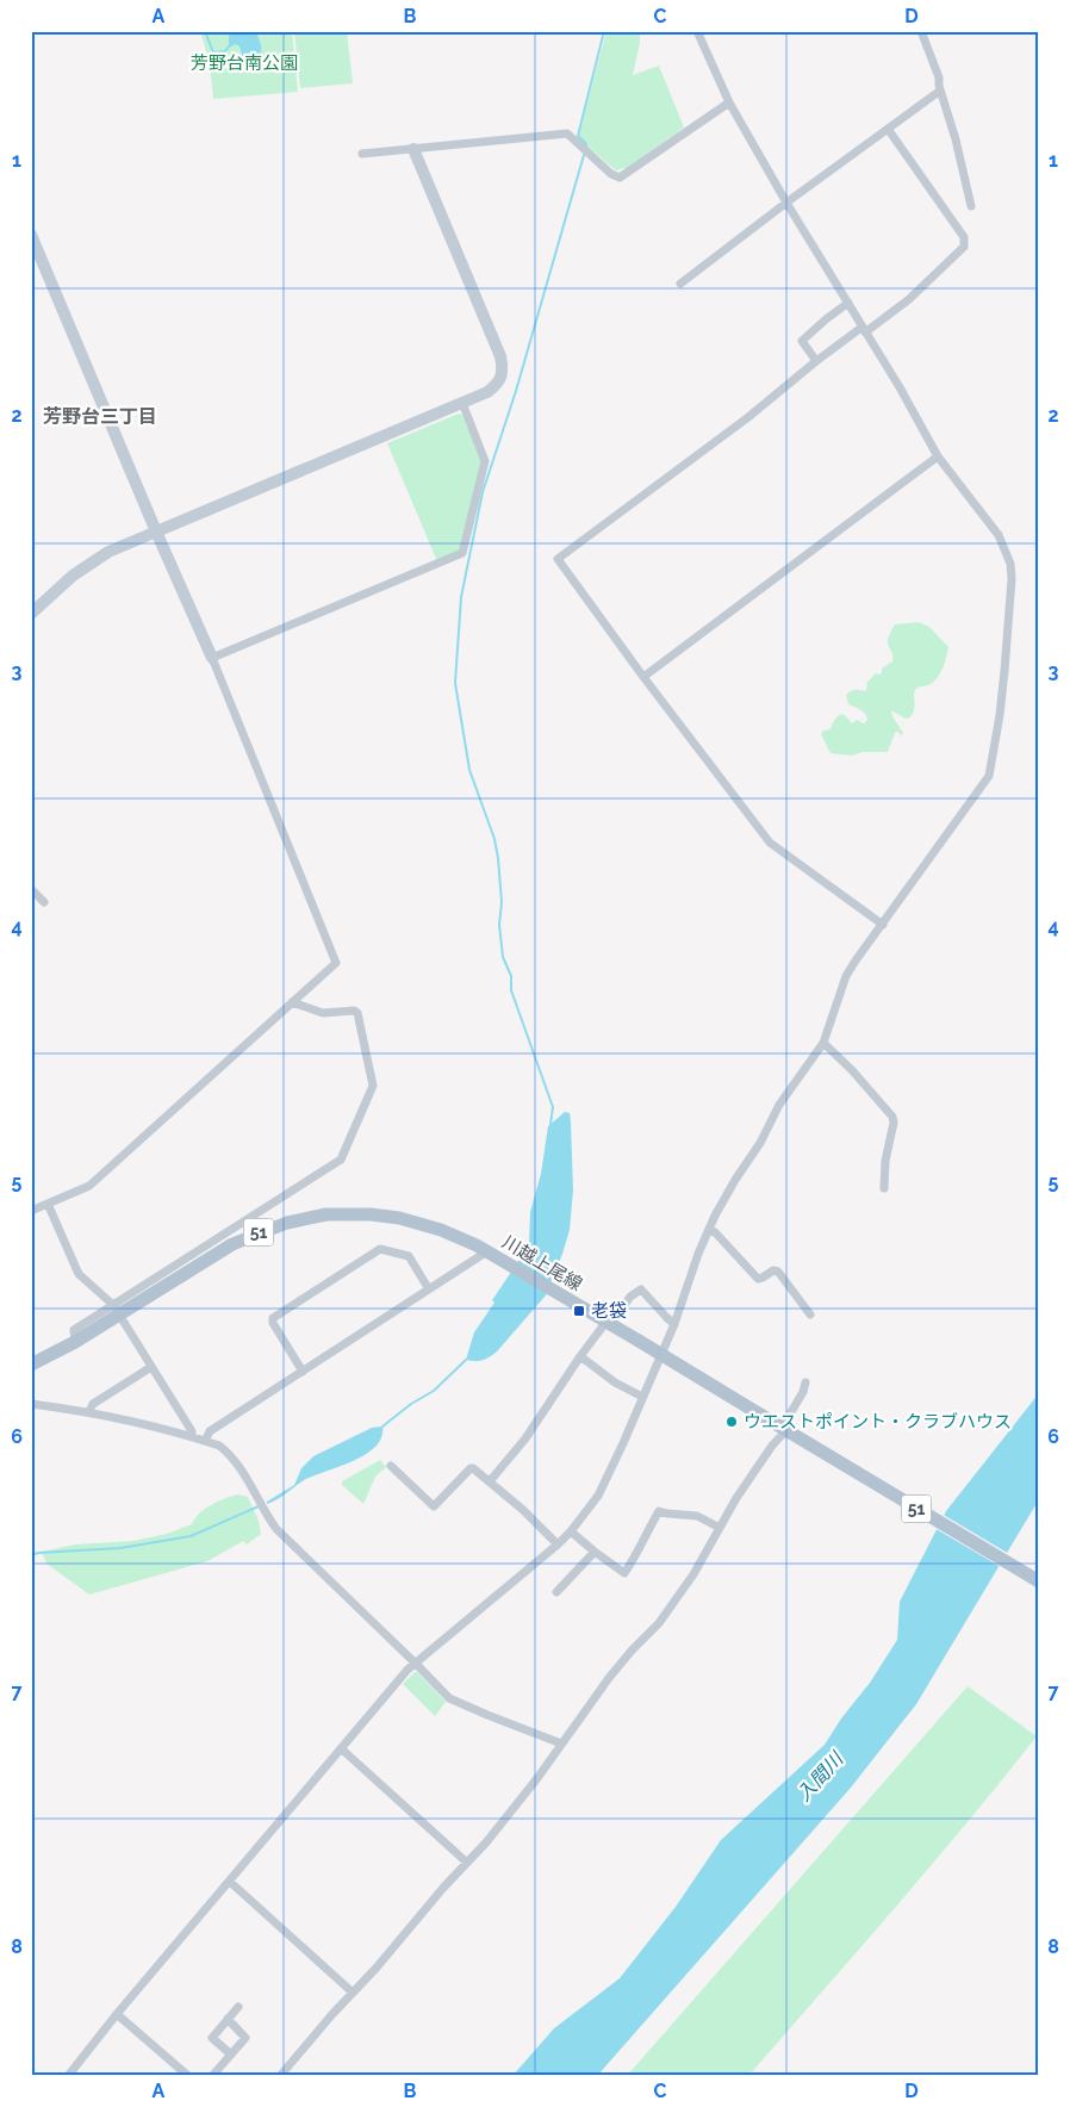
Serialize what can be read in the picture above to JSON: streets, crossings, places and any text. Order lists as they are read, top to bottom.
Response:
{
  "streets": {
    "main road": ["51", "川越上尾線"]
  },
  "districts": ["芳野台三丁目"],
  "water": ["入間川"],
  "parks": ["芳野台南公園"],
  "places": {
    "transit": ["老袋"],
    "other": ["ウエストポイント・クラブハウス"]
  },
  "grid": {
    "columns": [
      "A",
      "B",
      "C",
      "D"
    ],
    "rows": [
      "1",
      "2",
      "3",
      "4",
      "5",
      "6",
      "7",
      "8"
    ]
  }
}
